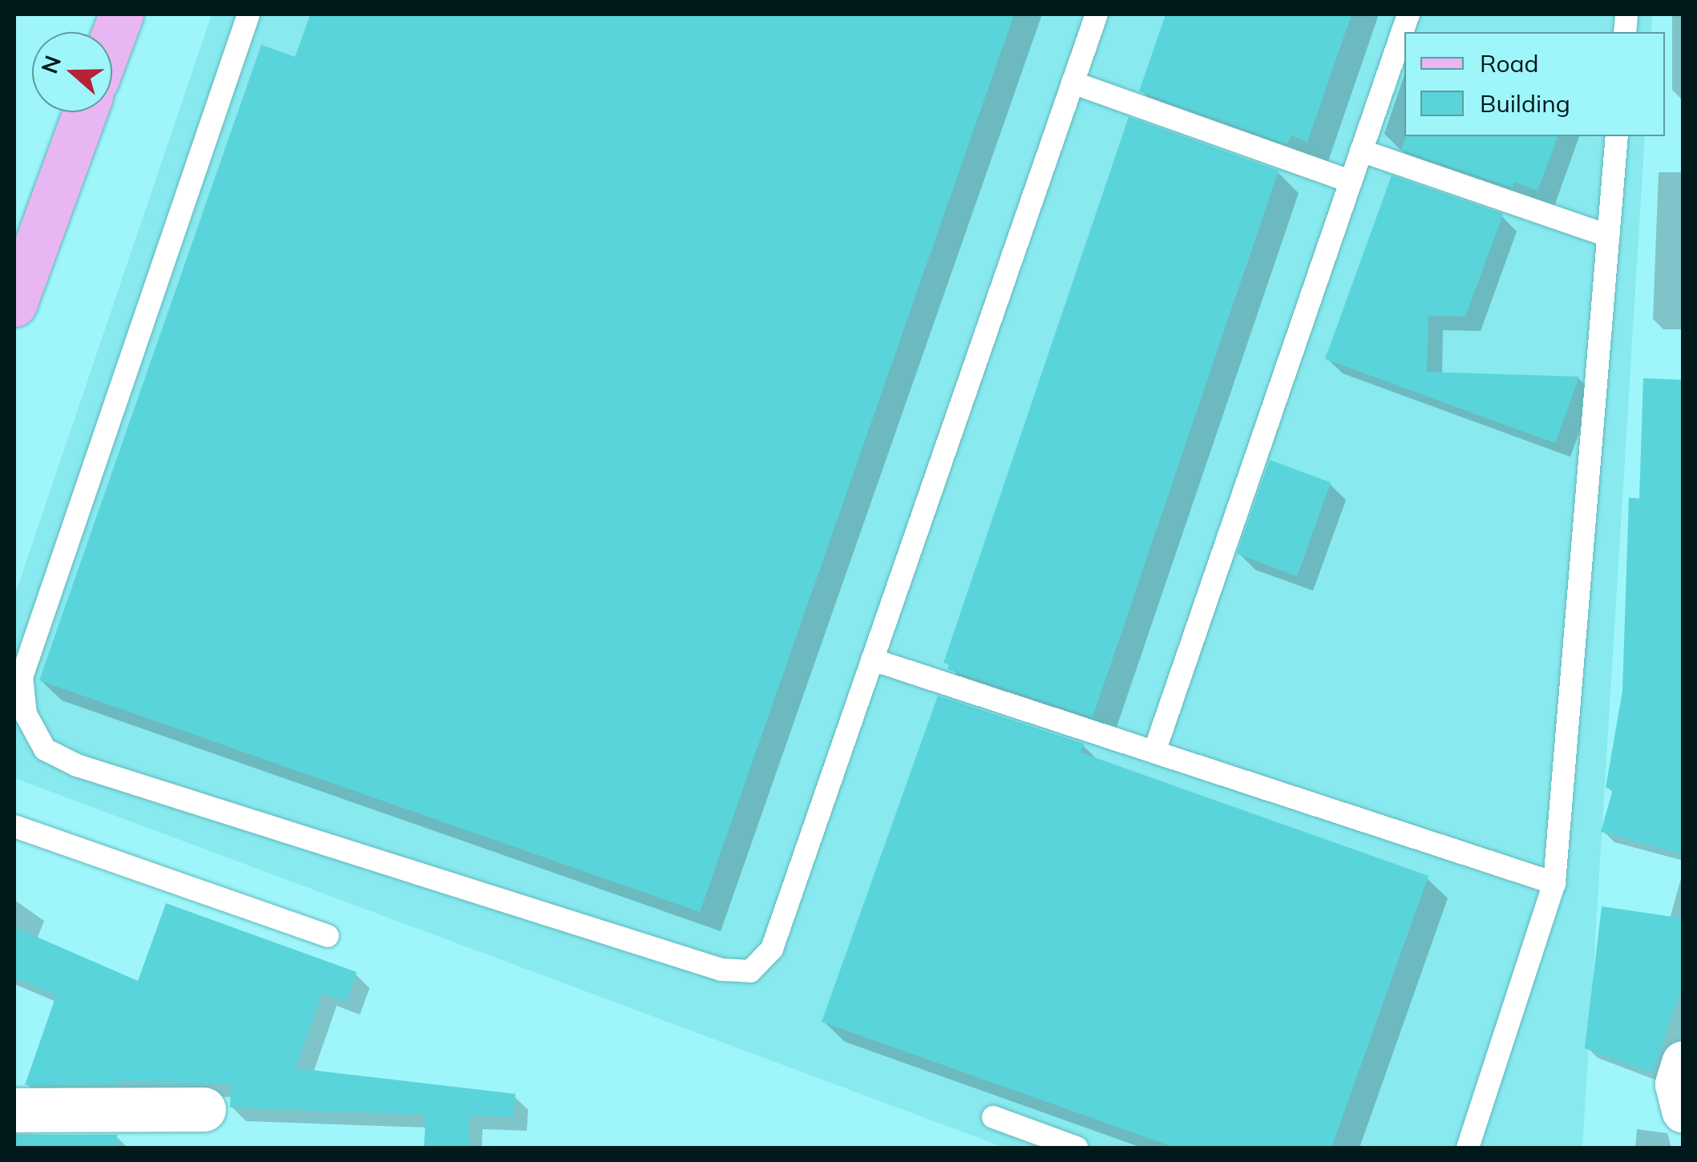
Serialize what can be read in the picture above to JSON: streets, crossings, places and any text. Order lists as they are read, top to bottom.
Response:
{
  "legend": ["Road", "Building"],
  "north": "left"
}
